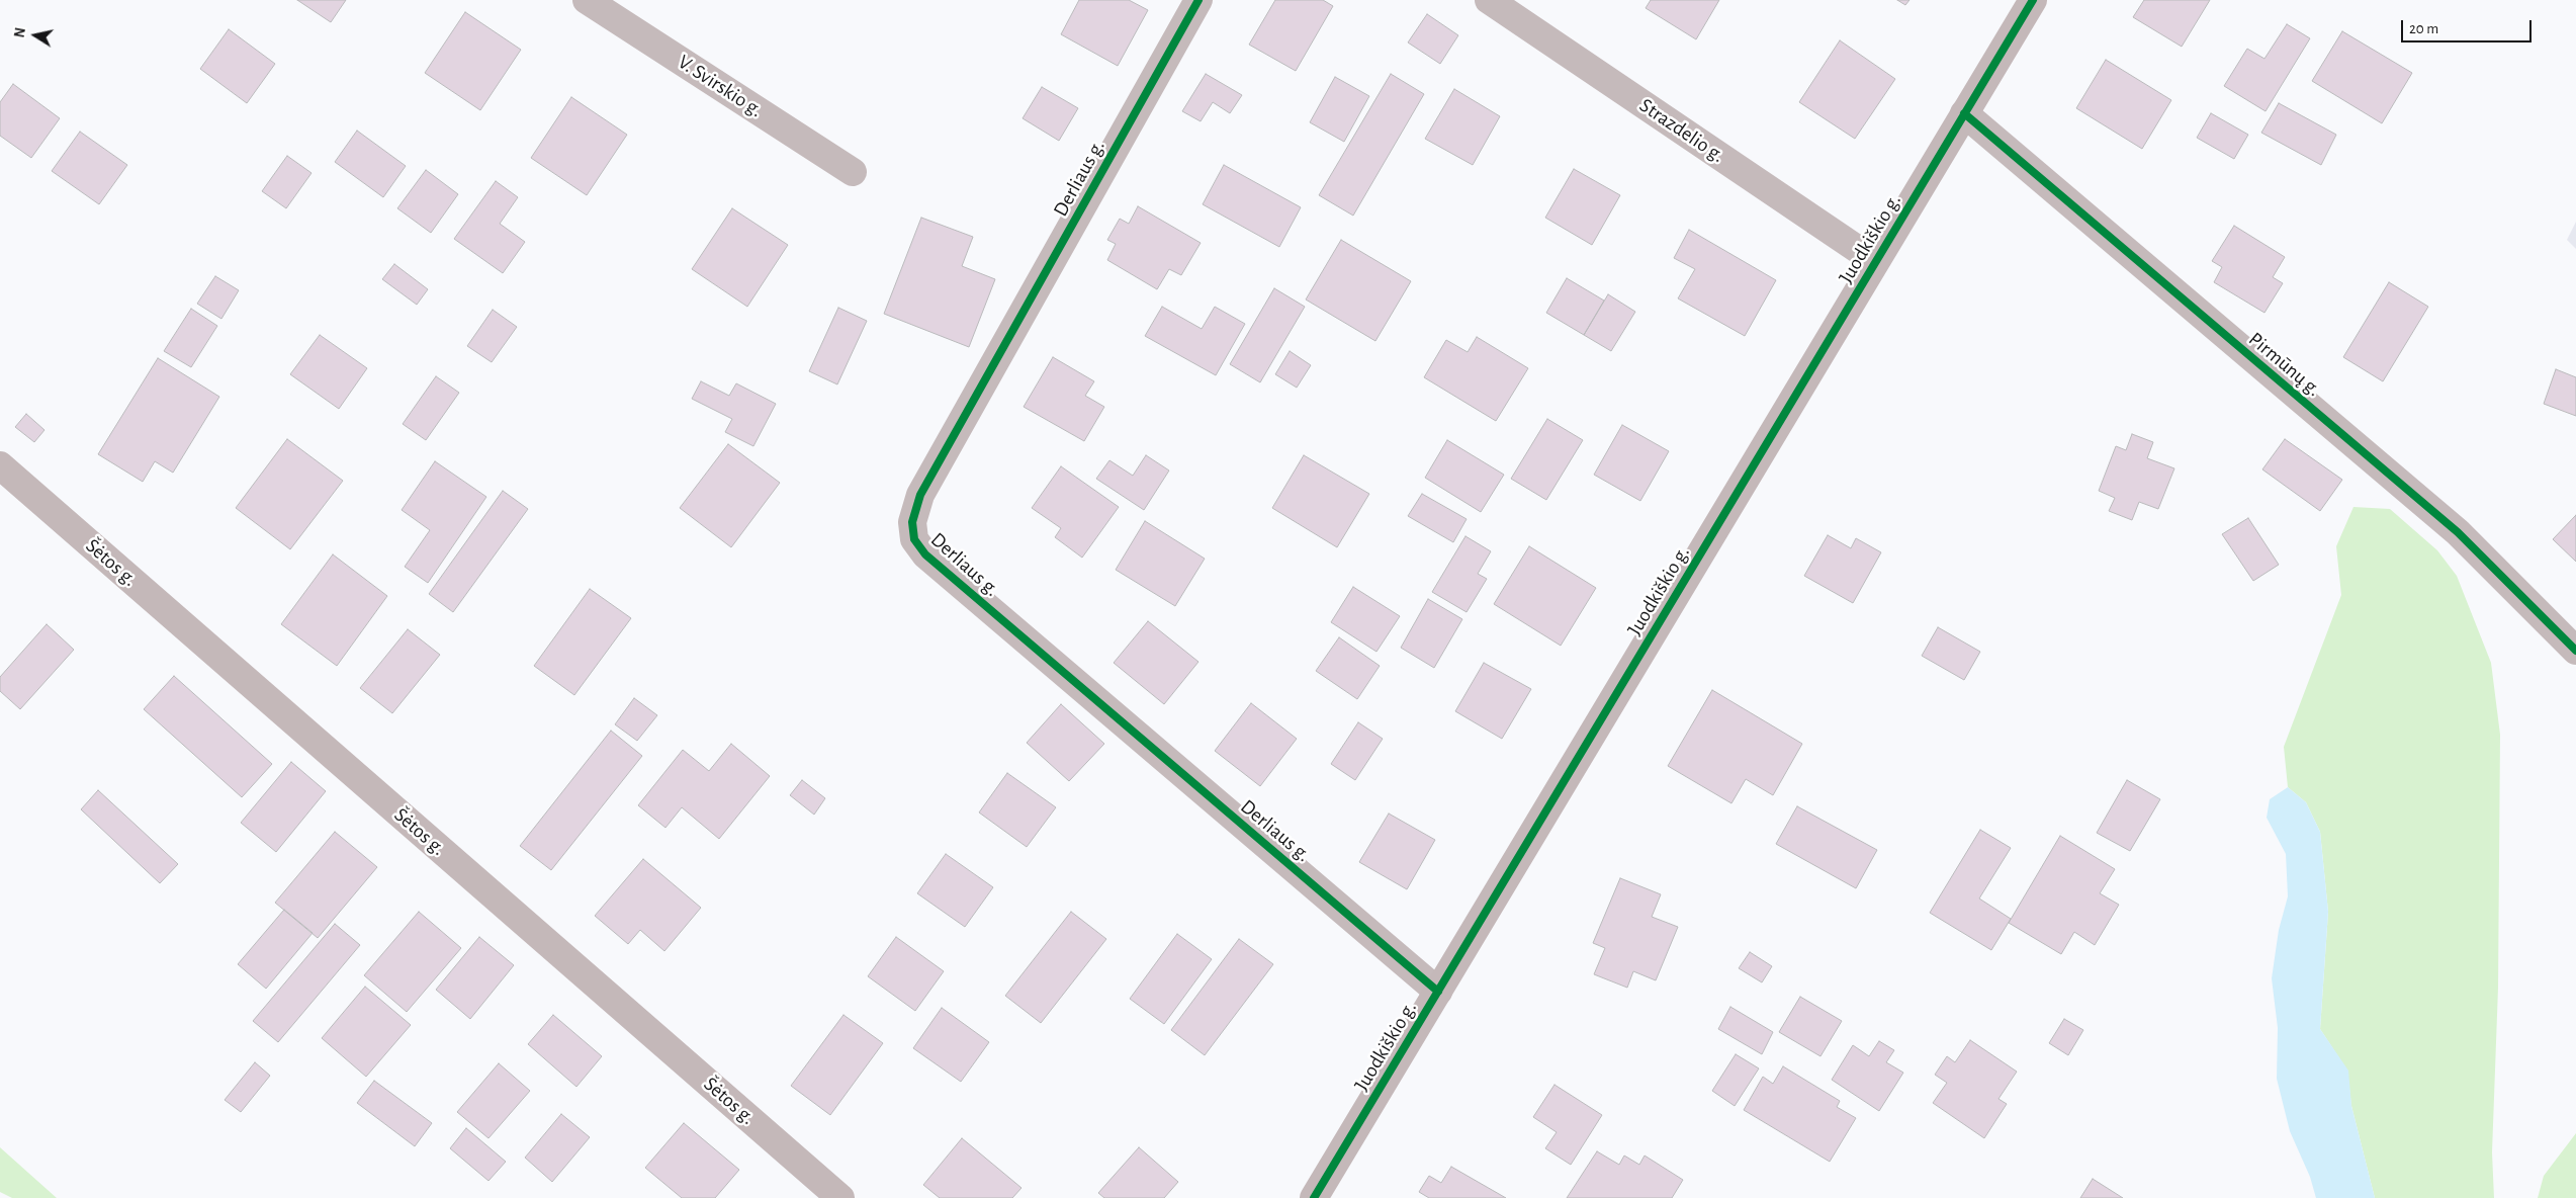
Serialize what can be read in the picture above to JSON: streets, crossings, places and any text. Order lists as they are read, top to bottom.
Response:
{
  "streets": {
    "street": [
      "V. Svirskio g.",
      "Strazdelio g.",
      "Derliaus g.",
      "Juodkiškio g.",
      "Pirmūnų g.",
      "Šėtos g."
    ]
  },
  "crossings": [
    ["Strazdelio g.", "Juodkiškio g."],
    ["Derliaus g.", "Juodkiškio g."],
    ["Juodkiškio g.", "Pirmūnų g."]
  ],
  "scale_bar": "20 m",
  "north": "left"
}
